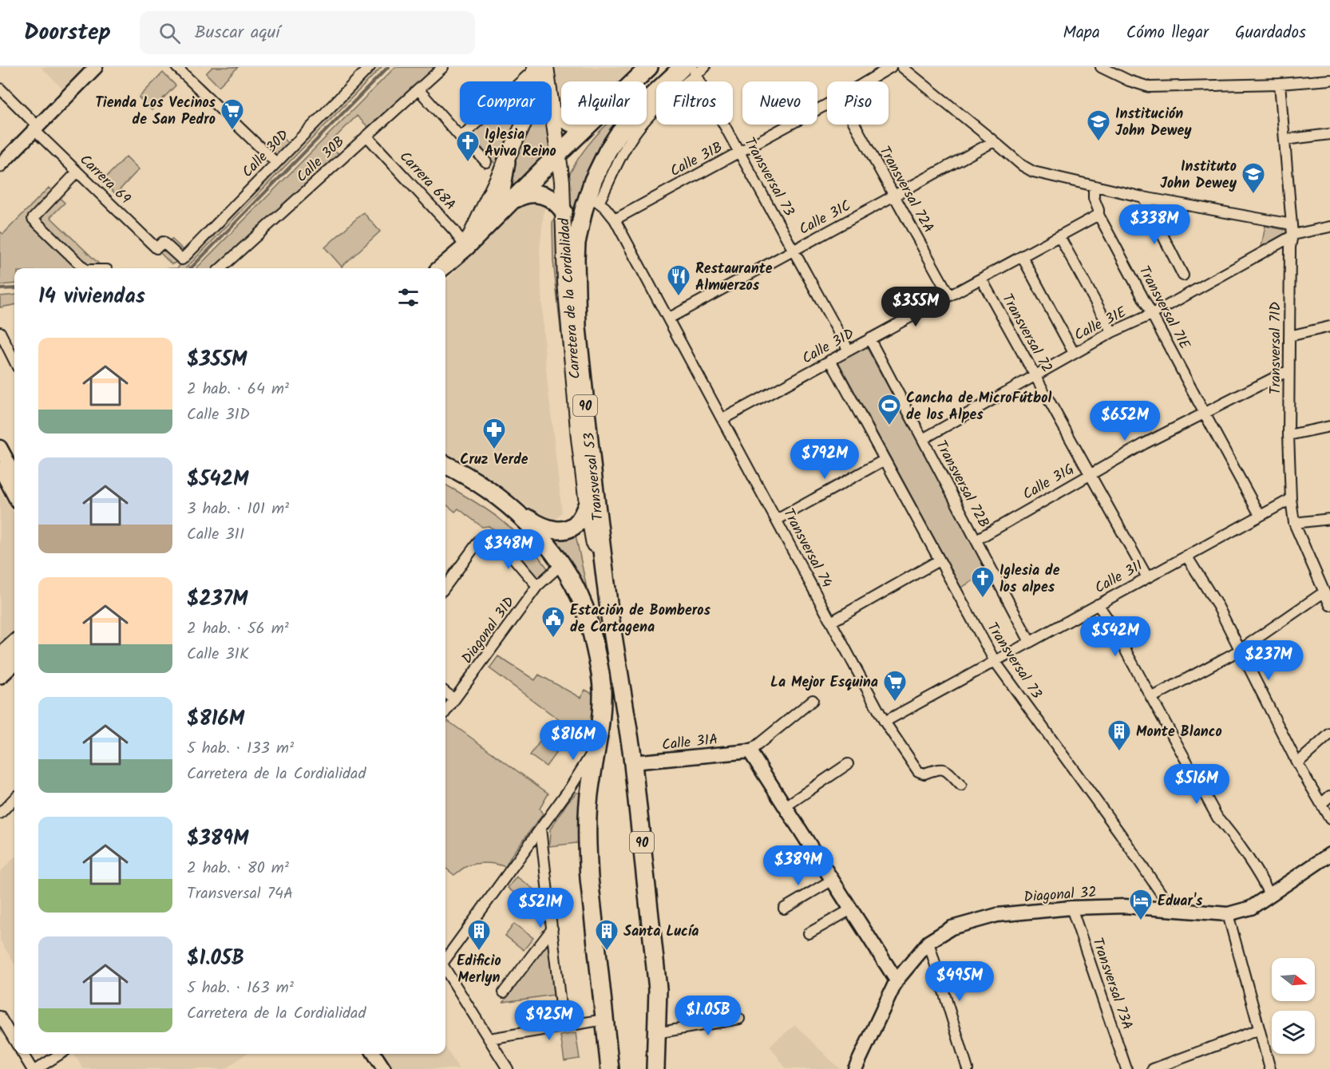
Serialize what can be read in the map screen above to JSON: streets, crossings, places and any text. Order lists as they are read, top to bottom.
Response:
{
  "streets": {
    "highway": ["Carretera de la Cordialidad", "90", "Transversal 53"],
    "street": [
      "Calle 30D",
      "Calle 30B",
      "Calle 31B",
      "Transversal 73",
      "Carrera 69",
      "Carrera 68A",
      "Transversal 72A",
      "Calle 31C",
      "Transversal 71E",
      "Calle 31E",
      "Transversal 72",
      "Calle 31D",
      "Transversal 71D",
      "Calle 31G",
      "Transversal 72B",
      "Transversal 74",
      "Calle 31I",
      "Diagonal 31D",
      "Calle 31A",
      "Diagonal 32",
      "Transversal 73A"
    ]
  },
  "crossings": [
    ["Calle 30D", "Carrera 69"],
    ["Calle 30B", "Carrera 68A"],
    ["Calle 31B", "Transversal 73"],
    ["Calle 31B", "Transversal 74"],
    ["Transversal 73", "Calle 31C"],
    ["Transversal 73", "Calle 31D"],
    ["Transversal 73", "Transversal 53"],
    ["Transversal 73", "Calle 31I"],
    ["Transversal 73", "Diagonal 32"],
    ["Transversal 72A", "Calle 31C"],
    ["Transversal 72A", "Calle 31D"],
    ["Calle 31C", "Transversal 74"],
    ["Carretera de la Cordialidad", "Transversal 53"],
    ["Carretera de la Cordialidad", "Calle 31A"],
    ["Transversal 71E", "Calle 31E"],
    ["Transversal 71E", "Calle 31D"],
    ["Transversal 71E", "Calle 31G"],
    ["Transversal 71E", "Calle 31I"],
    ["Calle 31E", "Transversal 72"],
    ["Calle 31E", "Transversal 71D"],
    ["Calle 31E", "Transversal 72B"],
    ["Transversal 72", "Calle 31D"],
    ["Transversal 72", "Calle 31G"],
    ["Transversal 72", "Calle 31I"],
    ["Calle 31D", "Transversal 72B"],
    ["Calle 31D", "Transversal 74"],
    ["Transversal 71D", "Calle 31G"],
    ["Transversal 71D", "Calle 31I"],
    ["Transversal 53", "Transversal 74"],
    ["Calle 31G", "Transversal 72B"],
    ["Transversal 72B", "Calle 31I"],
    ["Transversal 74", "Calle 31I"],
    ["Diagonal 32", "Transversal 73A"]
  ],
  "places": {
    "supermarket": ["Tienda Los Vecinos de San Pedro", "La Mejor Esquina"],
    "school or university": ["Institución John Dewey", "Instituto John Dewey"],
    "church": ["Iglesia Aviva Reino", "Iglesia de los alpes"],
    "restaurant": ["Restaurante Almuerzos"],
    "sports": ["Cancha de MicroFútbol de los Alpes"],
    "pharmacy": ["Cruz Verde"],
    "public building": ["Estación de Bomberos de Cartagena"],
    "building": ["Monte Blanco", "Edificio Merlyn", "Santa Lucía"],
    "hotel": ["Eduar's"]
  },
  "north": "right",
  "page": {
    "header": "Doorstep",
    "search": "Buscar aquí",
    "nav": ["Mapa", "Cómo llegar", "Guardados"],
    "chip": [
      "Comprar",
      "Alquilar",
      "Filtros",
      "Nuevo",
      "Piso"
    ],
    "price": [
      "$338M",
      "$355M",
      "$652M",
      "$792M",
      "$348M",
      "$542M",
      "$237M",
      "$816M",
      "$516M",
      "$389M",
      "$521M",
      "$495M",
      "$1.05B",
      "$925M"
    ],
    "heading": "14 viviendas",
    "list": [
      {
        "name": "$355M",
        "note": "2 hab. · 64 m² · Calle 31D"
      },
      {
        "name": "$542M",
        "note": "3 hab. · 101 m² · Calle 31I"
      },
      {
        "name": "$237M",
        "note": "2 hab. · 56 m² · Calle 31K"
      },
      {
        "name": "$816M",
        "note": "5 hab. · 133 m² · Carretera de la Cordialidad"
      },
      {
        "name": "$389M",
        "note": "2 hab. · 80 m² · Transversal 74A"
      },
      {
        "name": "$1.05B",
        "note": "5 hab. · 163 m² · Carretera de la Cordialidad"
      }
    ]
  }
}
